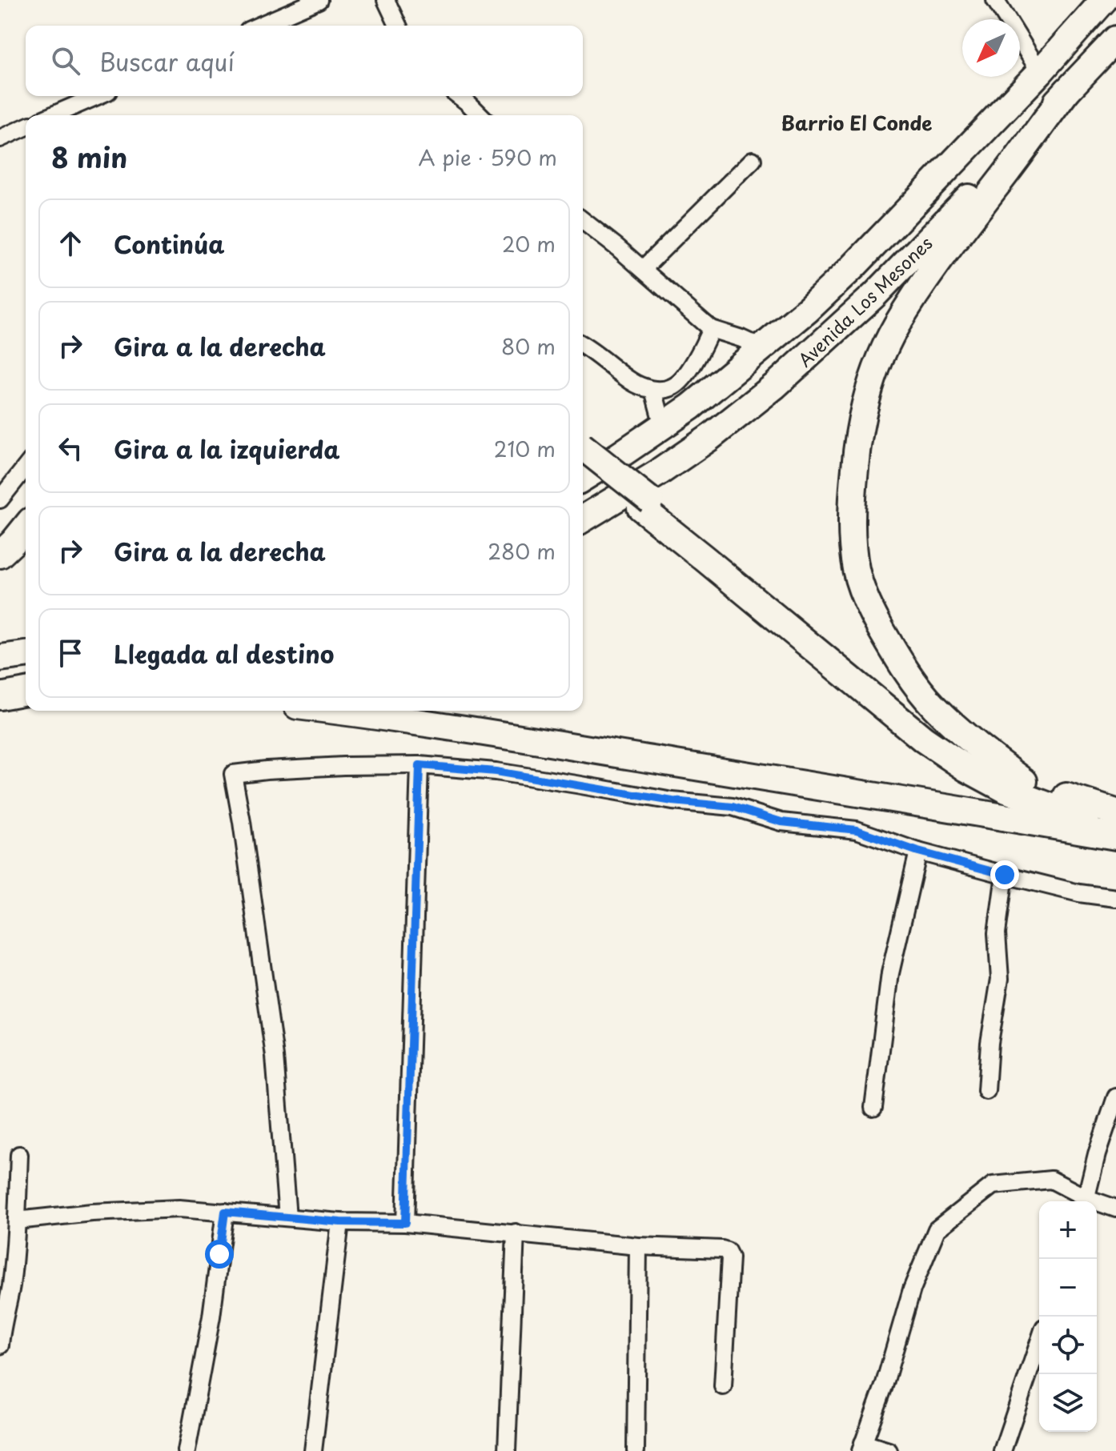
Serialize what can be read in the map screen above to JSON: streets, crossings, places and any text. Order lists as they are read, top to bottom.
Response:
{
  "streets": {
    "highway": ["Avenida Los Mesones"]
  },
  "districts": ["Barrio El Conde"],
  "north": "bottom left",
  "page": {
    "search": "Buscar aquí",
    "heading": ["8 min", "A pie · 590 m"],
    "list": [
      ["Continúa", "20 m"],
      ["Gira a la derecha", "80 m"],
      ["Gira a la izquierda", "210 m"],
      ["Gira a la derecha", "280 m"],
      "Llegada al destino"
    ],
    "map_buttons": ["+", "−"]
  }
}
